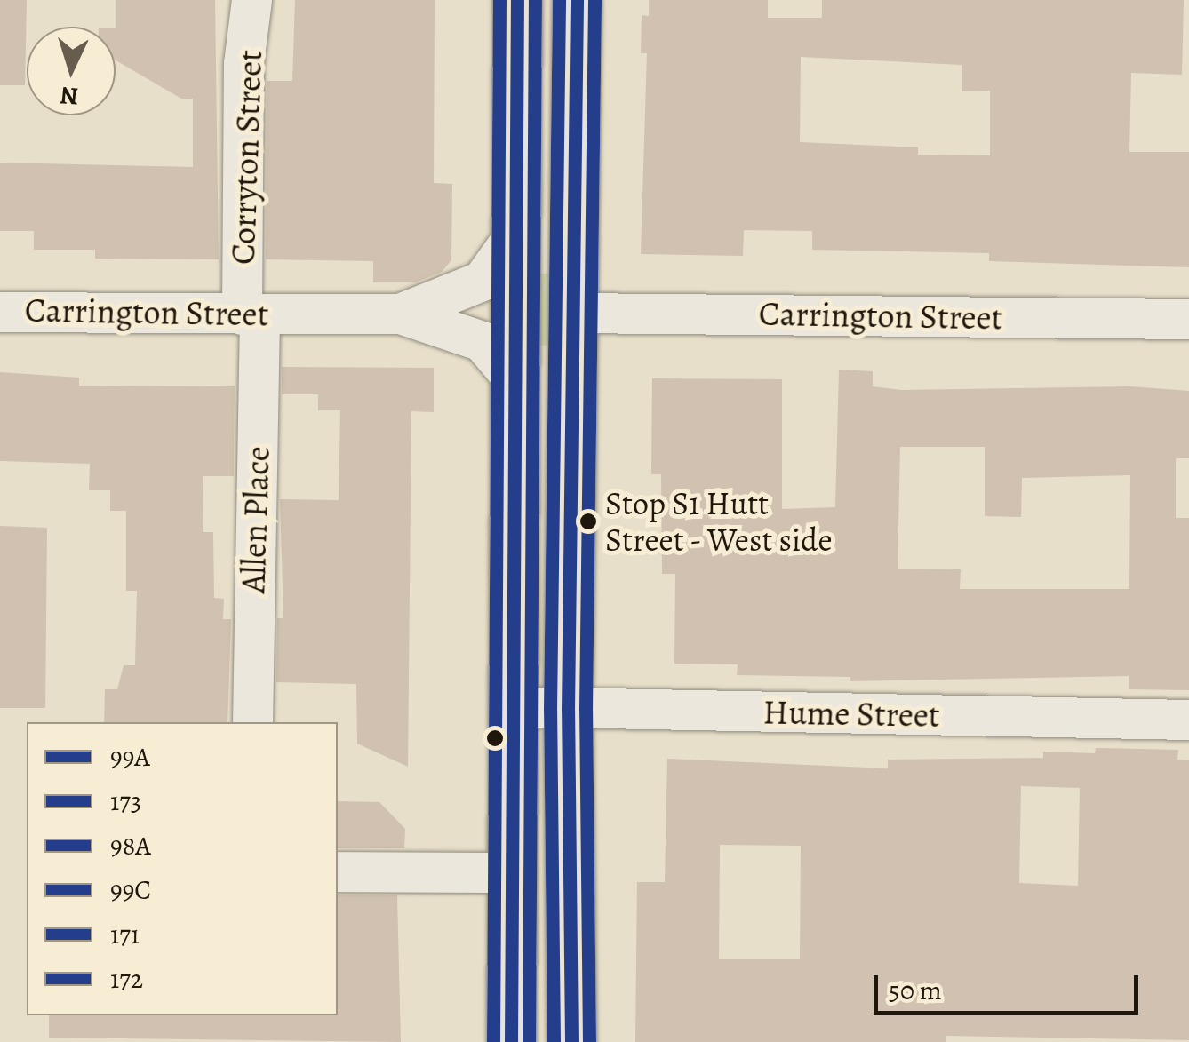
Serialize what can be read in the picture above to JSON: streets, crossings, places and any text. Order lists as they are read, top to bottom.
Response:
{
  "streets": {
    "street": [
      "Corryton Street",
      "Carrington Street",
      "Allen Place",
      "Hume Street"
    ]
  },
  "crossings": [
    ["Corryton Street", "Carrington Street"],
    ["Corryton Street", "Allen Place"],
    ["Carrington Street", "Allen Place"]
  ],
  "places": ["Stop S1 Hutt Street - West side"],
  "lines": [
    "transit line 99A",
    "transit line 173",
    "transit line 98A",
    "transit line 99C",
    "transit line 171",
    "transit line 172"
  ],
  "legend": [
    "99A",
    "173",
    "98A",
    "99C",
    "171",
    "172"
  ],
  "scale_bar": "50 m",
  "north": "bottom"
}
